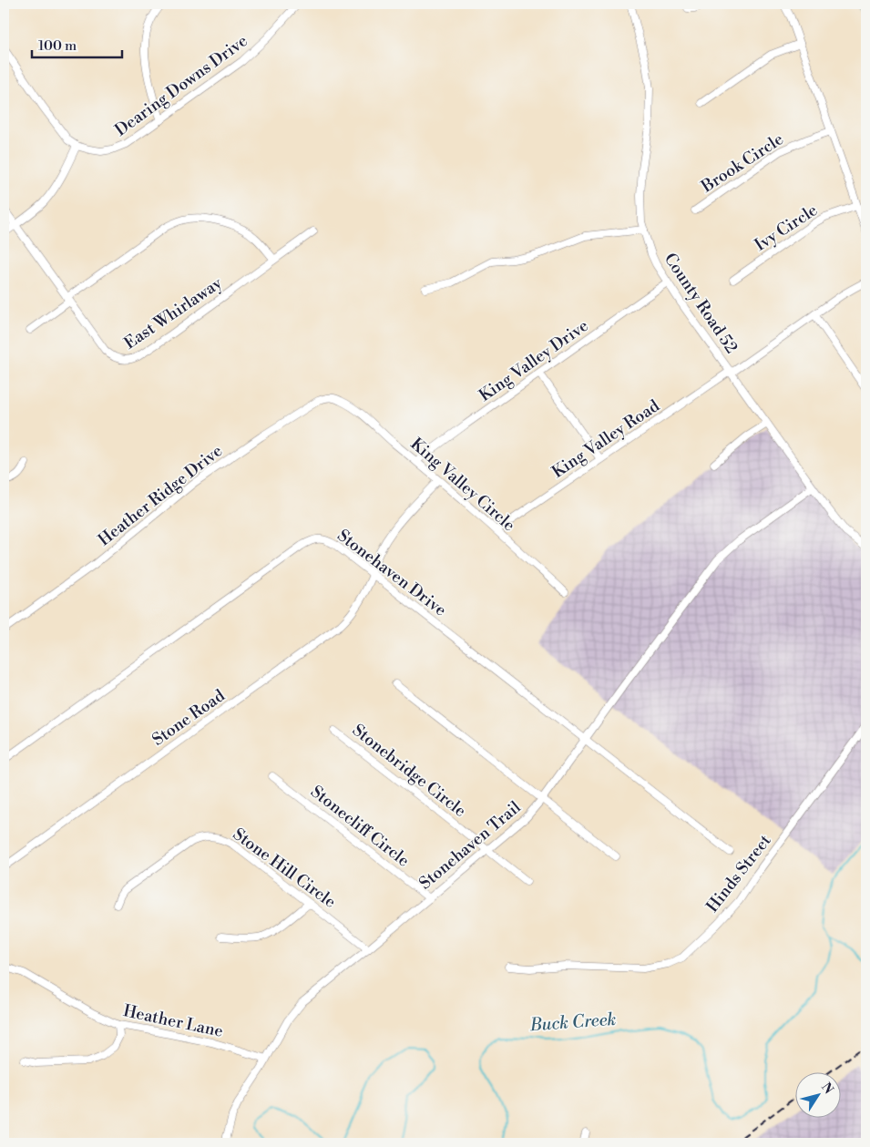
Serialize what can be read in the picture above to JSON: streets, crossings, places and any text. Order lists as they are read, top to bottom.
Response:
{
  "streets": {
    "street": [
      "Dearing Downs Drive",
      "Brook Circle",
      "Ivy Circle",
      "County Road 52",
      "East Whirlaway",
      "King Valley Drive",
      "King Valley Road",
      "King Valley Circle",
      "Heather Ridge Drive",
      "Stonehaven Drive",
      "Stone Road",
      "Stonebridge Circle",
      "Stonecliff Circle",
      "Stonehaven Trail",
      "Stone Hill Circle",
      "Hinds Street",
      "Heather Lane"
    ]
  },
  "crossings": [
    ["County Road 52", "King Valley Drive"],
    ["County Road 52", "King Valley Road"],
    ["County Road 52", "Stonehaven Trail"],
    ["King Valley Drive", "King Valley Circle"],
    ["King Valley Road", "King Valley Circle"],
    ["King Valley Circle", "Heather Ridge Drive"],
    ["King Valley Circle", "Stone Road"],
    ["Stonehaven Drive", "Stone Road"],
    ["Stonehaven Drive", "Stonehaven Trail"],
    ["Stonebridge Circle", "Stonehaven Trail"],
    ["Stonecliff Circle", "Stonehaven Trail"],
    ["Stonehaven Trail", "Stone Hill Circle"],
    ["Stonehaven Trail", "Heather Lane"]
  ],
  "water": ["Buck Creek"],
  "scale_bar": "100 m",
  "north": "top right"
}
